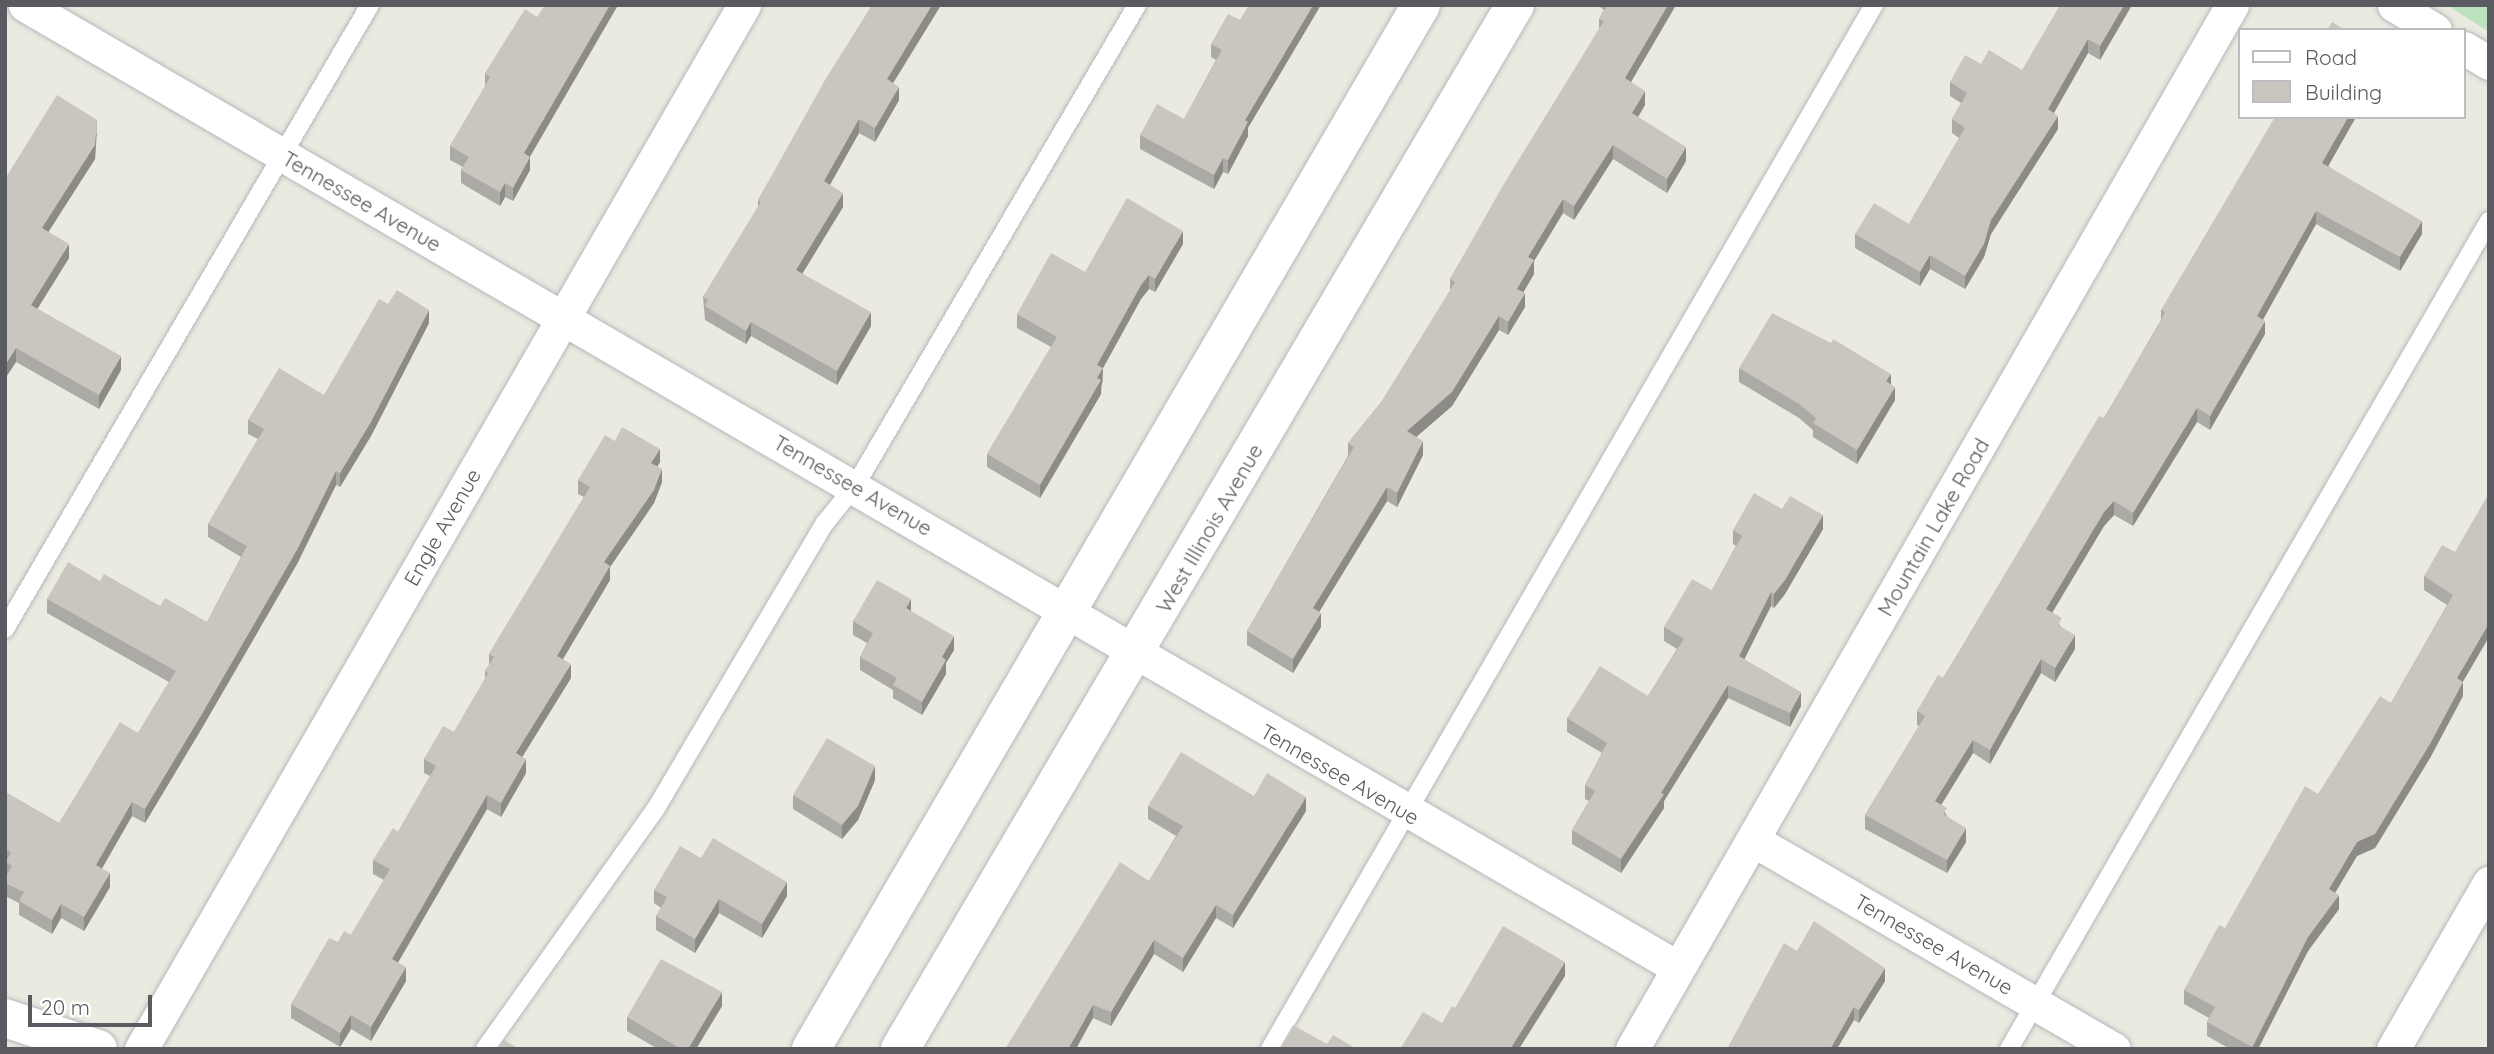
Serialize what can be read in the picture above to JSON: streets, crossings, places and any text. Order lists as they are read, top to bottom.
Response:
{
  "streets": {
    "main road": ["West Illinois Avenue"],
    "street": ["Tennessee Avenue", "Engle Avenue", "Mountain Lake Road"]
  },
  "crossings": [
    ["Tennessee Avenue", "Engle Avenue"],
    ["Tennessee Avenue", "Mountain Lake Road"],
    ["Tennessee Avenue", "West Illinois Avenue"]
  ],
  "legend": ["Road", "Building"],
  "scale_bar": "20 m"
}
